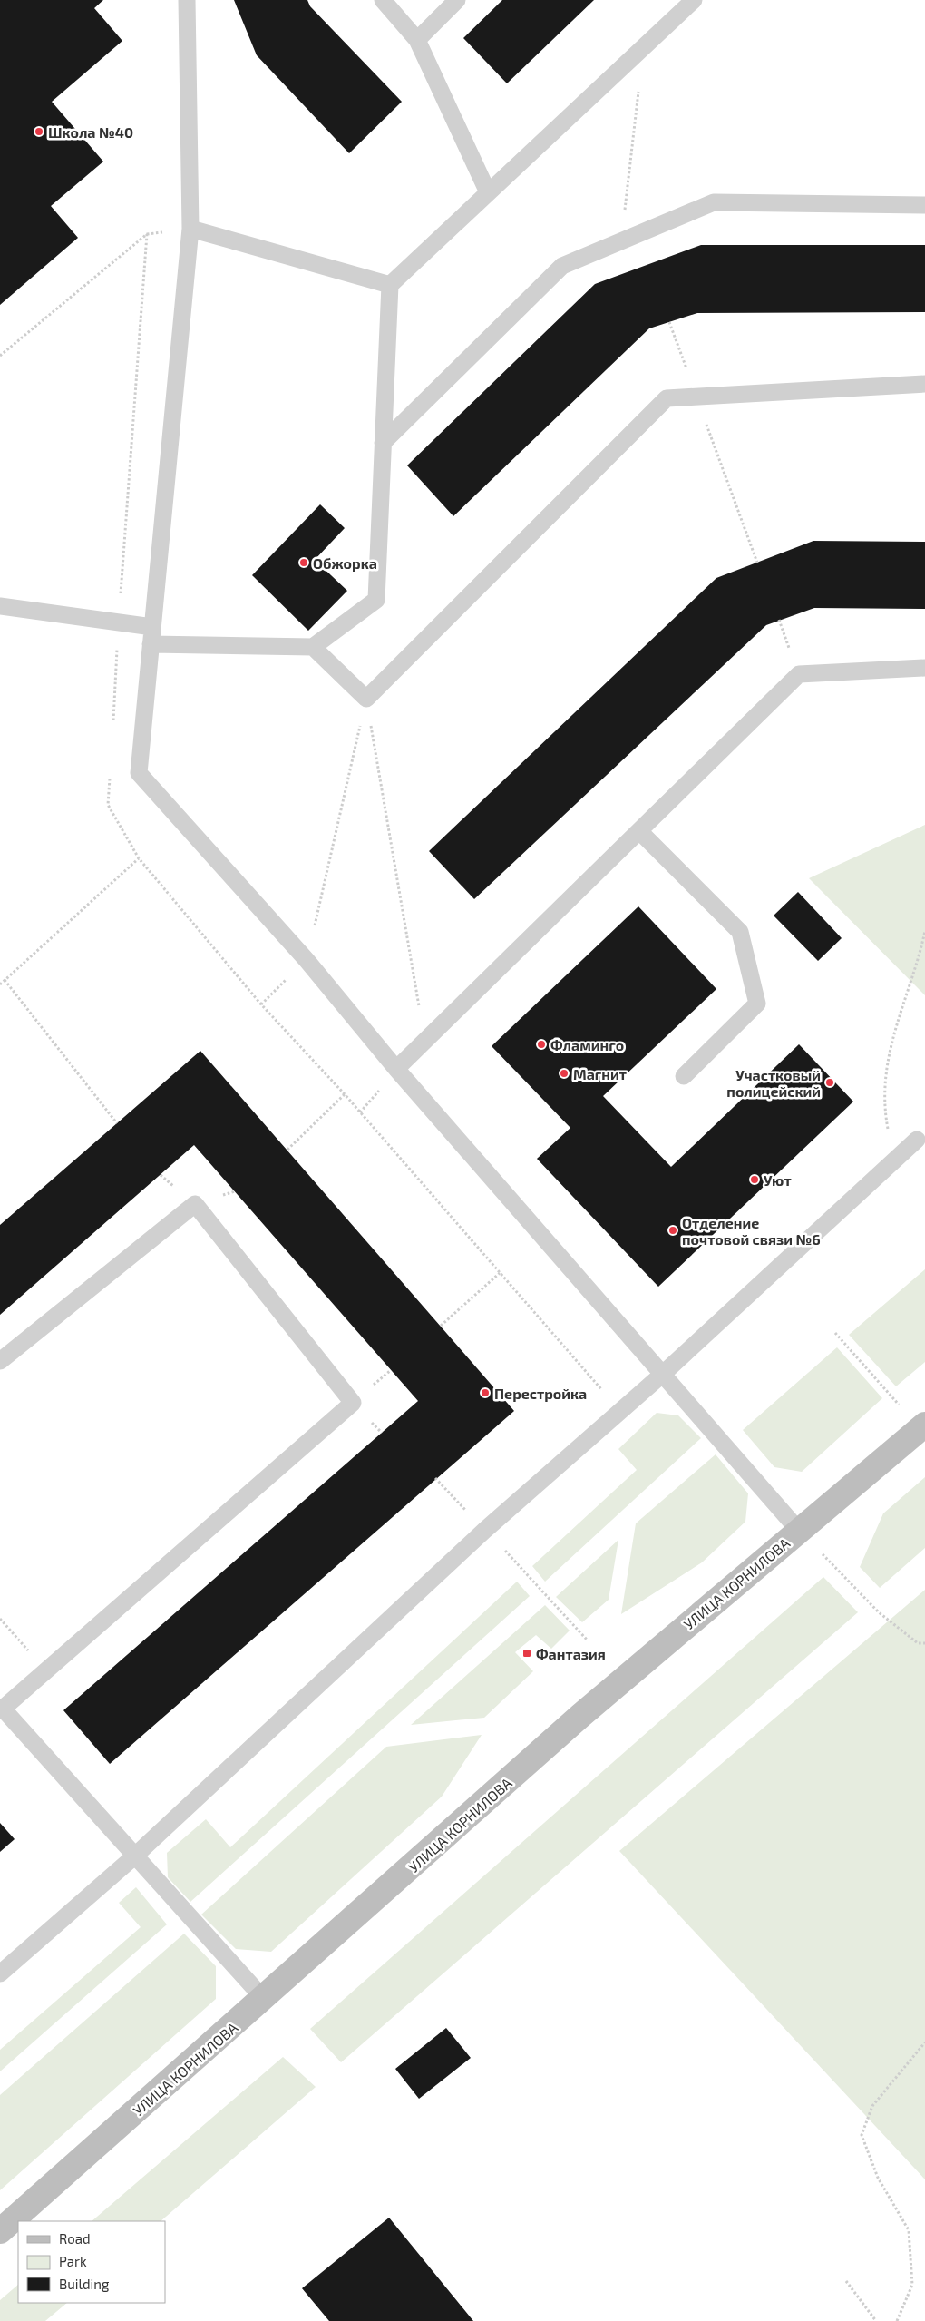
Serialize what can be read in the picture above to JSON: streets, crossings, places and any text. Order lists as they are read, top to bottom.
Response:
{
  "streets": {
    "main road": ["УЛИЦА КОРНИЛОВА"]
  },
  "places": {
    "other": [
      "Школа №40",
      "Обжорка",
      "Фламинго",
      "Магнит",
      "Участковый полицейский",
      "Уют",
      "Отделение почтовой связи №6",
      "Перестройка"
    ],
    "transit": ["Фантазия"]
  },
  "legend": ["Road", "Park", "Building"]
}
